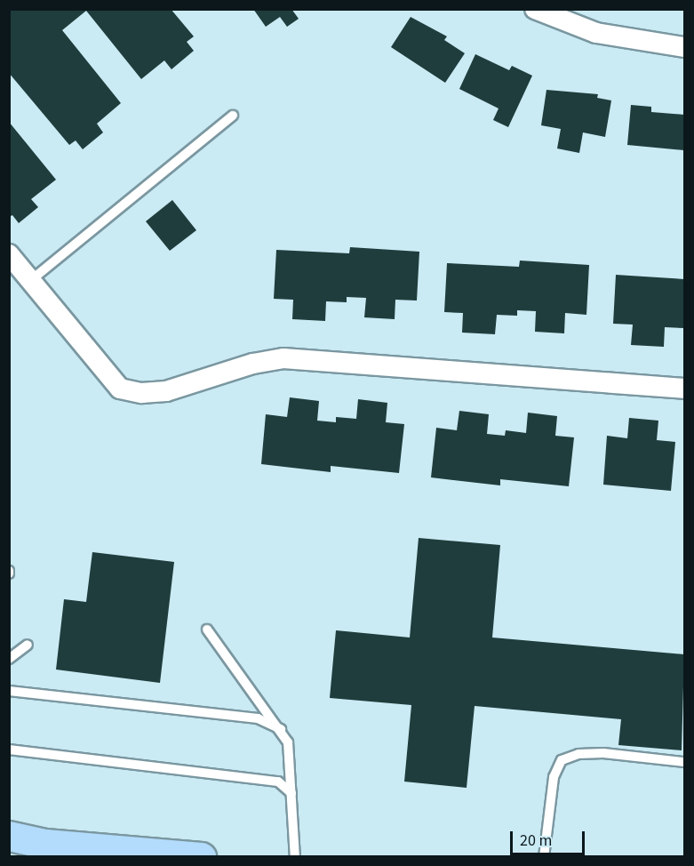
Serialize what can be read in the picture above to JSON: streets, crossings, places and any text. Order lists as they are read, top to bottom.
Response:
{
  "scale_bar": "20 m"
}
